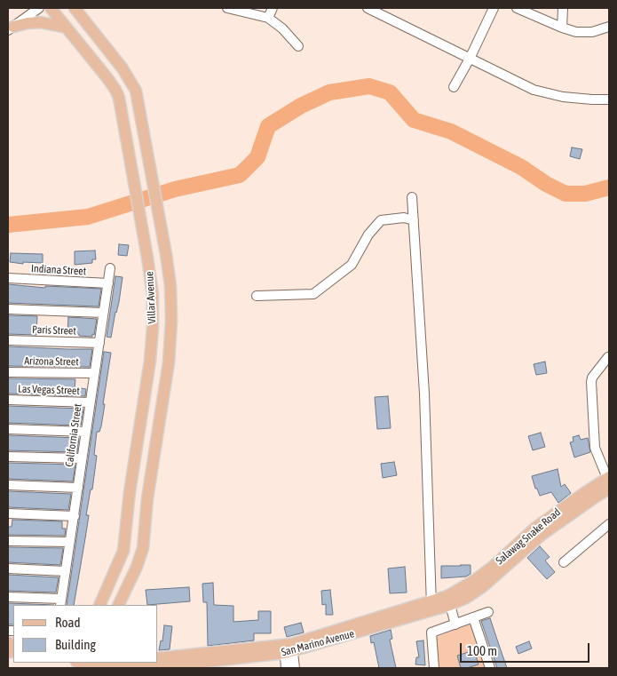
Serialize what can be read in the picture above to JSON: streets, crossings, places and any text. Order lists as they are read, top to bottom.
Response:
{
  "streets": {
    "main road": ["Villar Avenue", "Salawag Snake Road", "San Marino Avenue"],
    "street": [
      "Indiana Street",
      "Paris Street",
      "Arizona Street",
      "Las Vegas Street",
      "California Street"
    ]
  },
  "crossings": [
    ["Indiana Street", "California Street"],
    ["Paris Street", "California Street"],
    ["Arizona Street", "California Street"],
    ["Las Vegas Street", "California Street"],
    ["Salawag Snake Road", "San Marino Avenue"]
  ],
  "legend": ["Road", "Building"],
  "scale_bar": "100 m"
}
